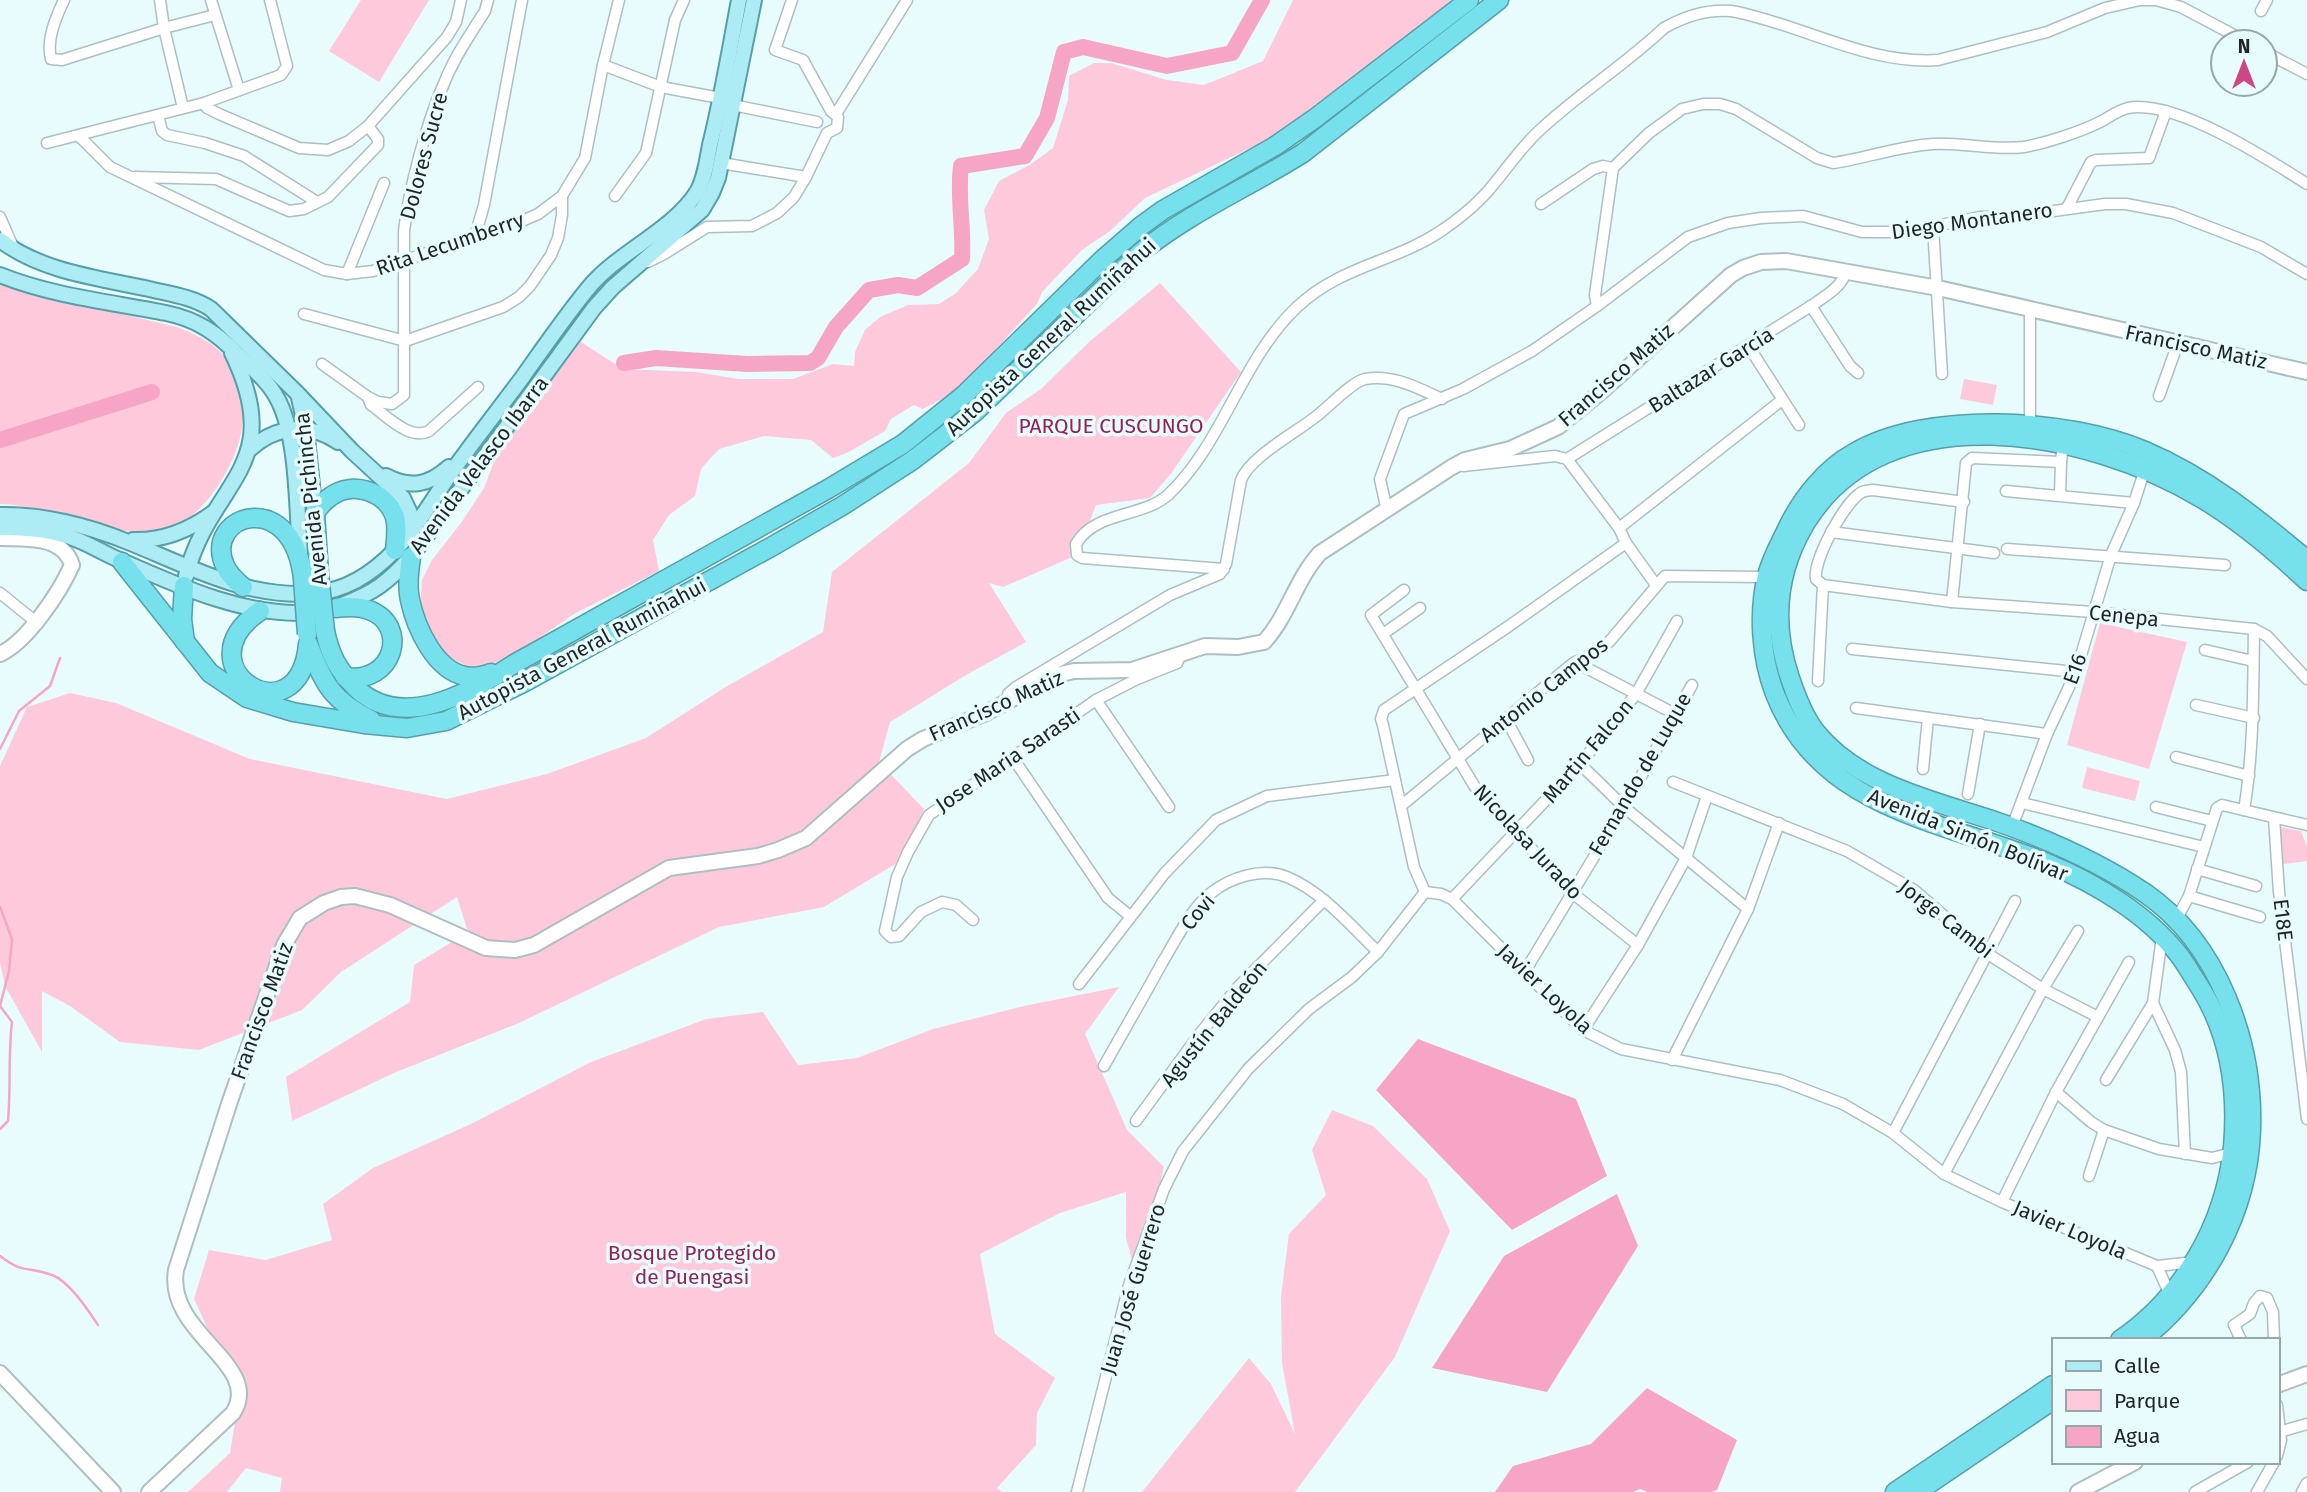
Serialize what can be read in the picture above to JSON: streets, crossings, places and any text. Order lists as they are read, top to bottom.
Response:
{
  "streets": {
    "highway": ["Autopista General Rumiñahui", "Avenida Pichincha", "Avenida Simón Bolívar"],
    "main road": ["Avenida Velasco Ibarra"],
    "street": [
      "Dolores Sucre",
      "Diego Montanero",
      "Rita Lecumberry",
      "Francisco Matiz",
      "Baltazar García",
      "Cenepa",
      "E16",
      "Antonio Campos",
      "Martin Falcon",
      "Jose Maria Sarasti",
      "Fernando de Luque",
      "Nicolasa Jurado",
      "Covi",
      "Jorge Cambi",
      "E18E",
      "Javier Loyola",
      "Agustín Baldeón",
      "Juan José Guerrero"
    ]
  },
  "crossings": [
    ["Dolores Sucre", "Rita Lecumberry"],
    ["Diego Montanero", "Francisco Matiz"],
    ["Autopista General Rumiñahui", "Avenida Pichincha"],
    ["Francisco Matiz", "Baltazar García"],
    ["Francisco Matiz", "Jose Maria Sarasti"],
    ["Cenepa", "E16"],
    ["E16", "Avenida Simón Bolívar"],
    ["Antonio Campos", "Nicolasa Jurado"],
    ["Martin Falcon", "Nicolasa Jurado"],
    ["Martin Falcon", "Javier Loyola"],
    ["Fernando de Luque", "Nicolasa Jurado"],
    ["Fernando de Luque", "Javier Loyola"],
    ["Avenida Simón Bolívar", "Javier Loyola"],
    ["Covi", "Agustín Baldeón"],
    ["Covi", "Juan José Guerrero"]
  ],
  "parks": ["PARQUE CUSCUNGO", "Bosque Protegido de Puengasi"],
  "legend": ["Calle", "Parque", "Agua"],
  "north": "top"
}
